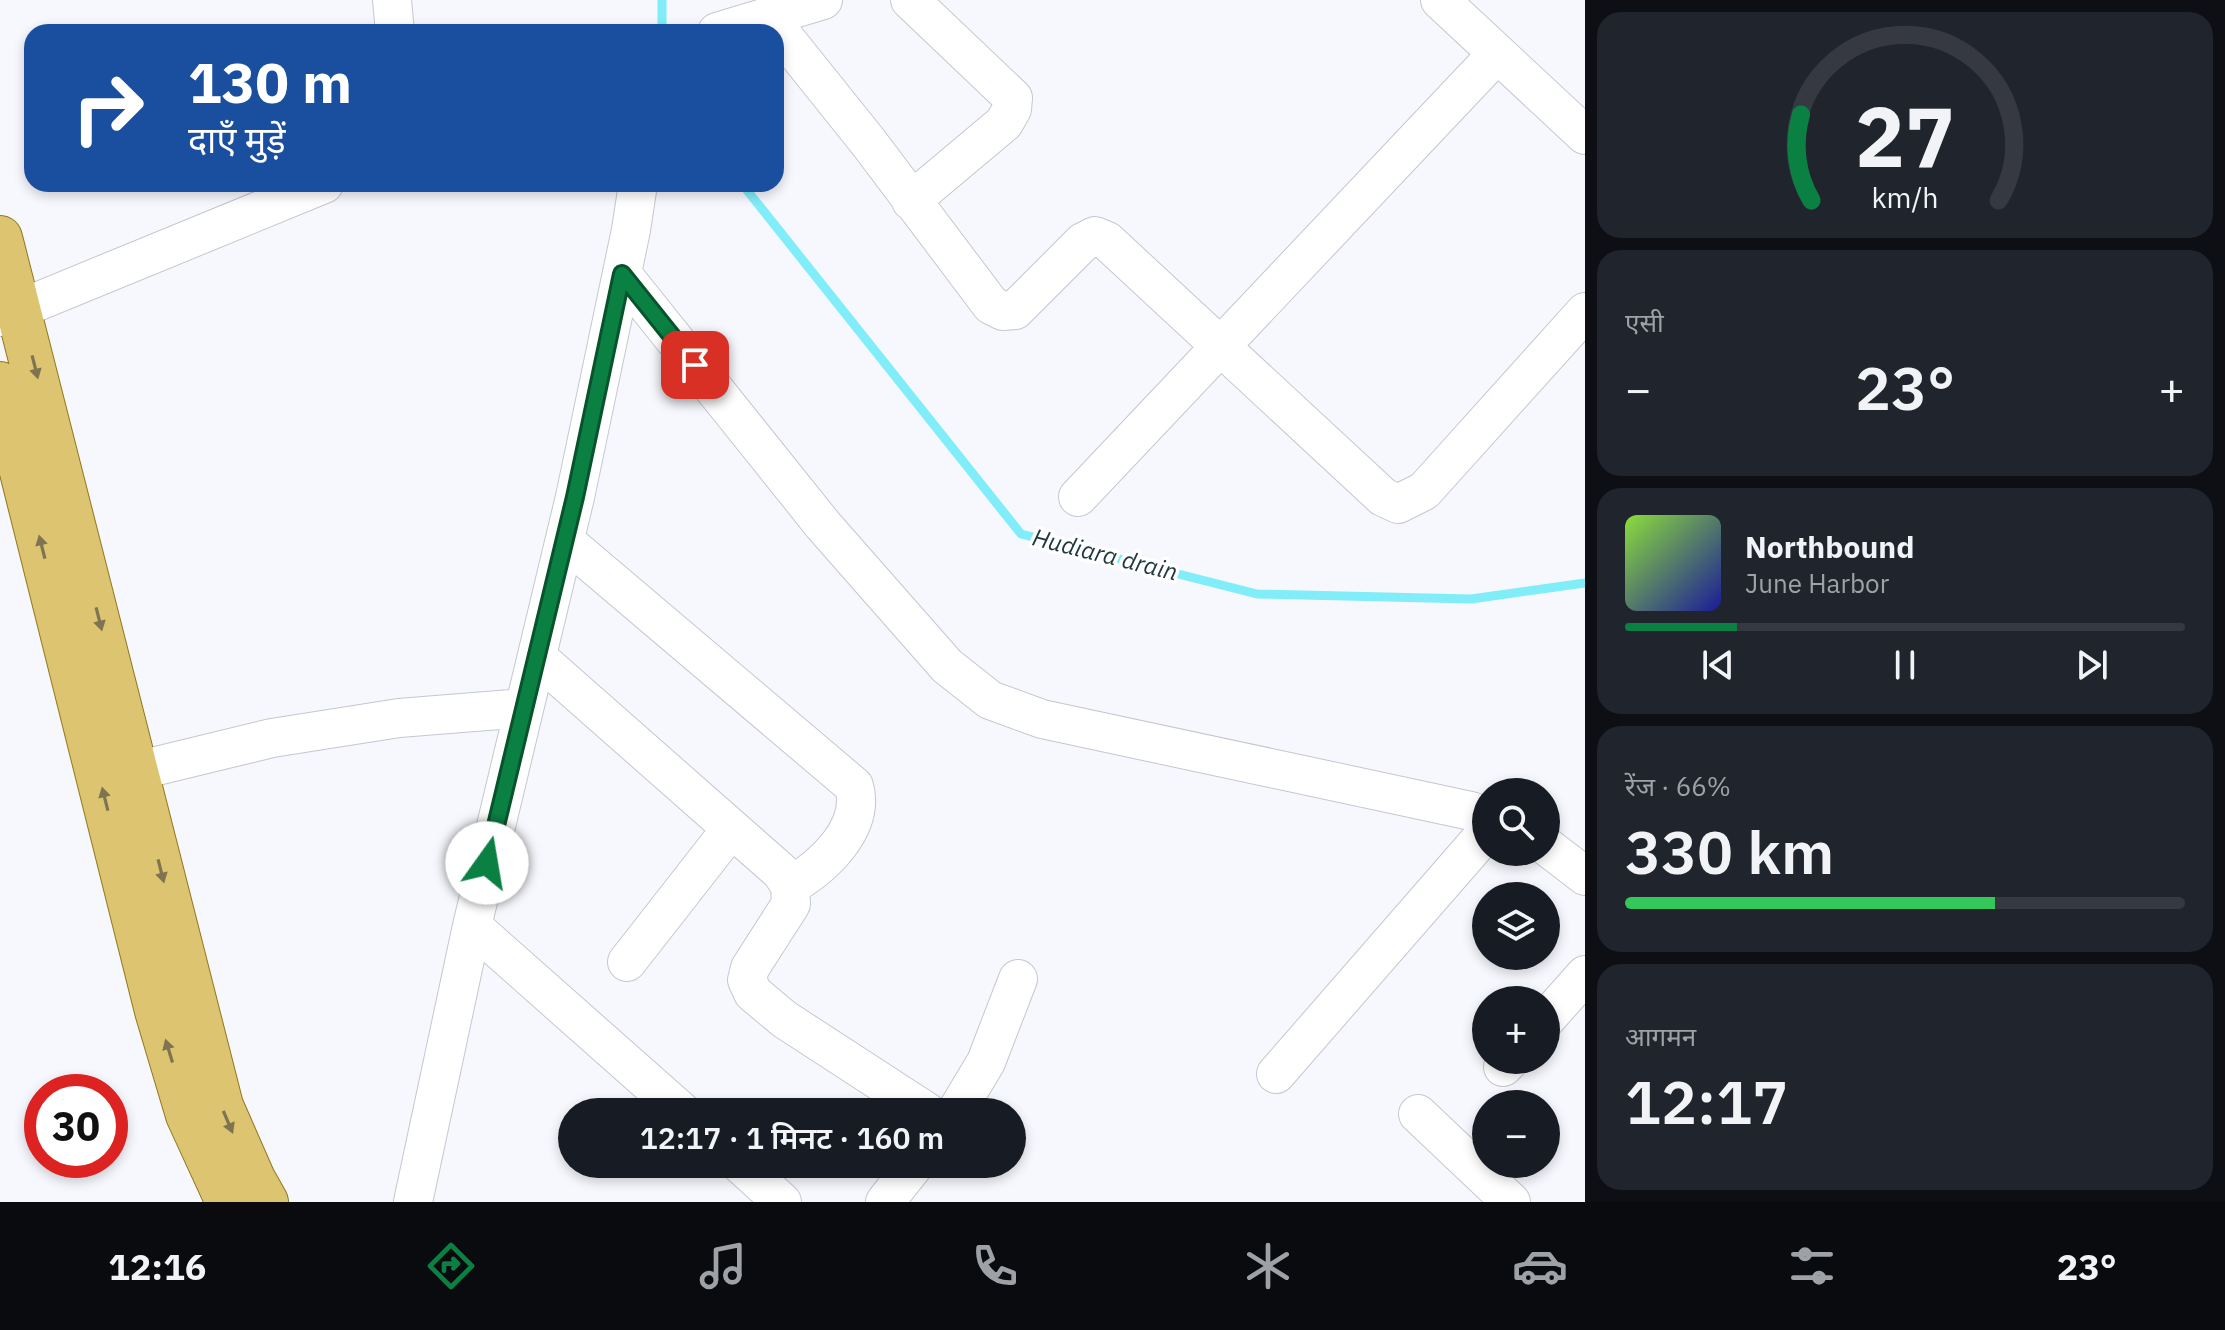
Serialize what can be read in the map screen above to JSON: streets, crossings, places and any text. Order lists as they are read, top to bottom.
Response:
{
  "water": ["Hudiara drain"],
  "page": {
    "turn": ["130 m", "दाएँ मुड़ें"],
    "tile": [
      "एसी",
      ["रेंज · 66%", "330 km"],
      ["आगमन", "12:17"]
    ],
    "heat": ["−", "23°", "+"],
    "song": ["Northbound", "June Harbor"],
    "map_buttons": ["+", "−"],
    "limit": "30",
    "trip": "12:17 · 1 मिनट · 160 m",
    "tabs": ["12:16", "23°"],
    "gauge": ["27", "km/h"]
  }
}
